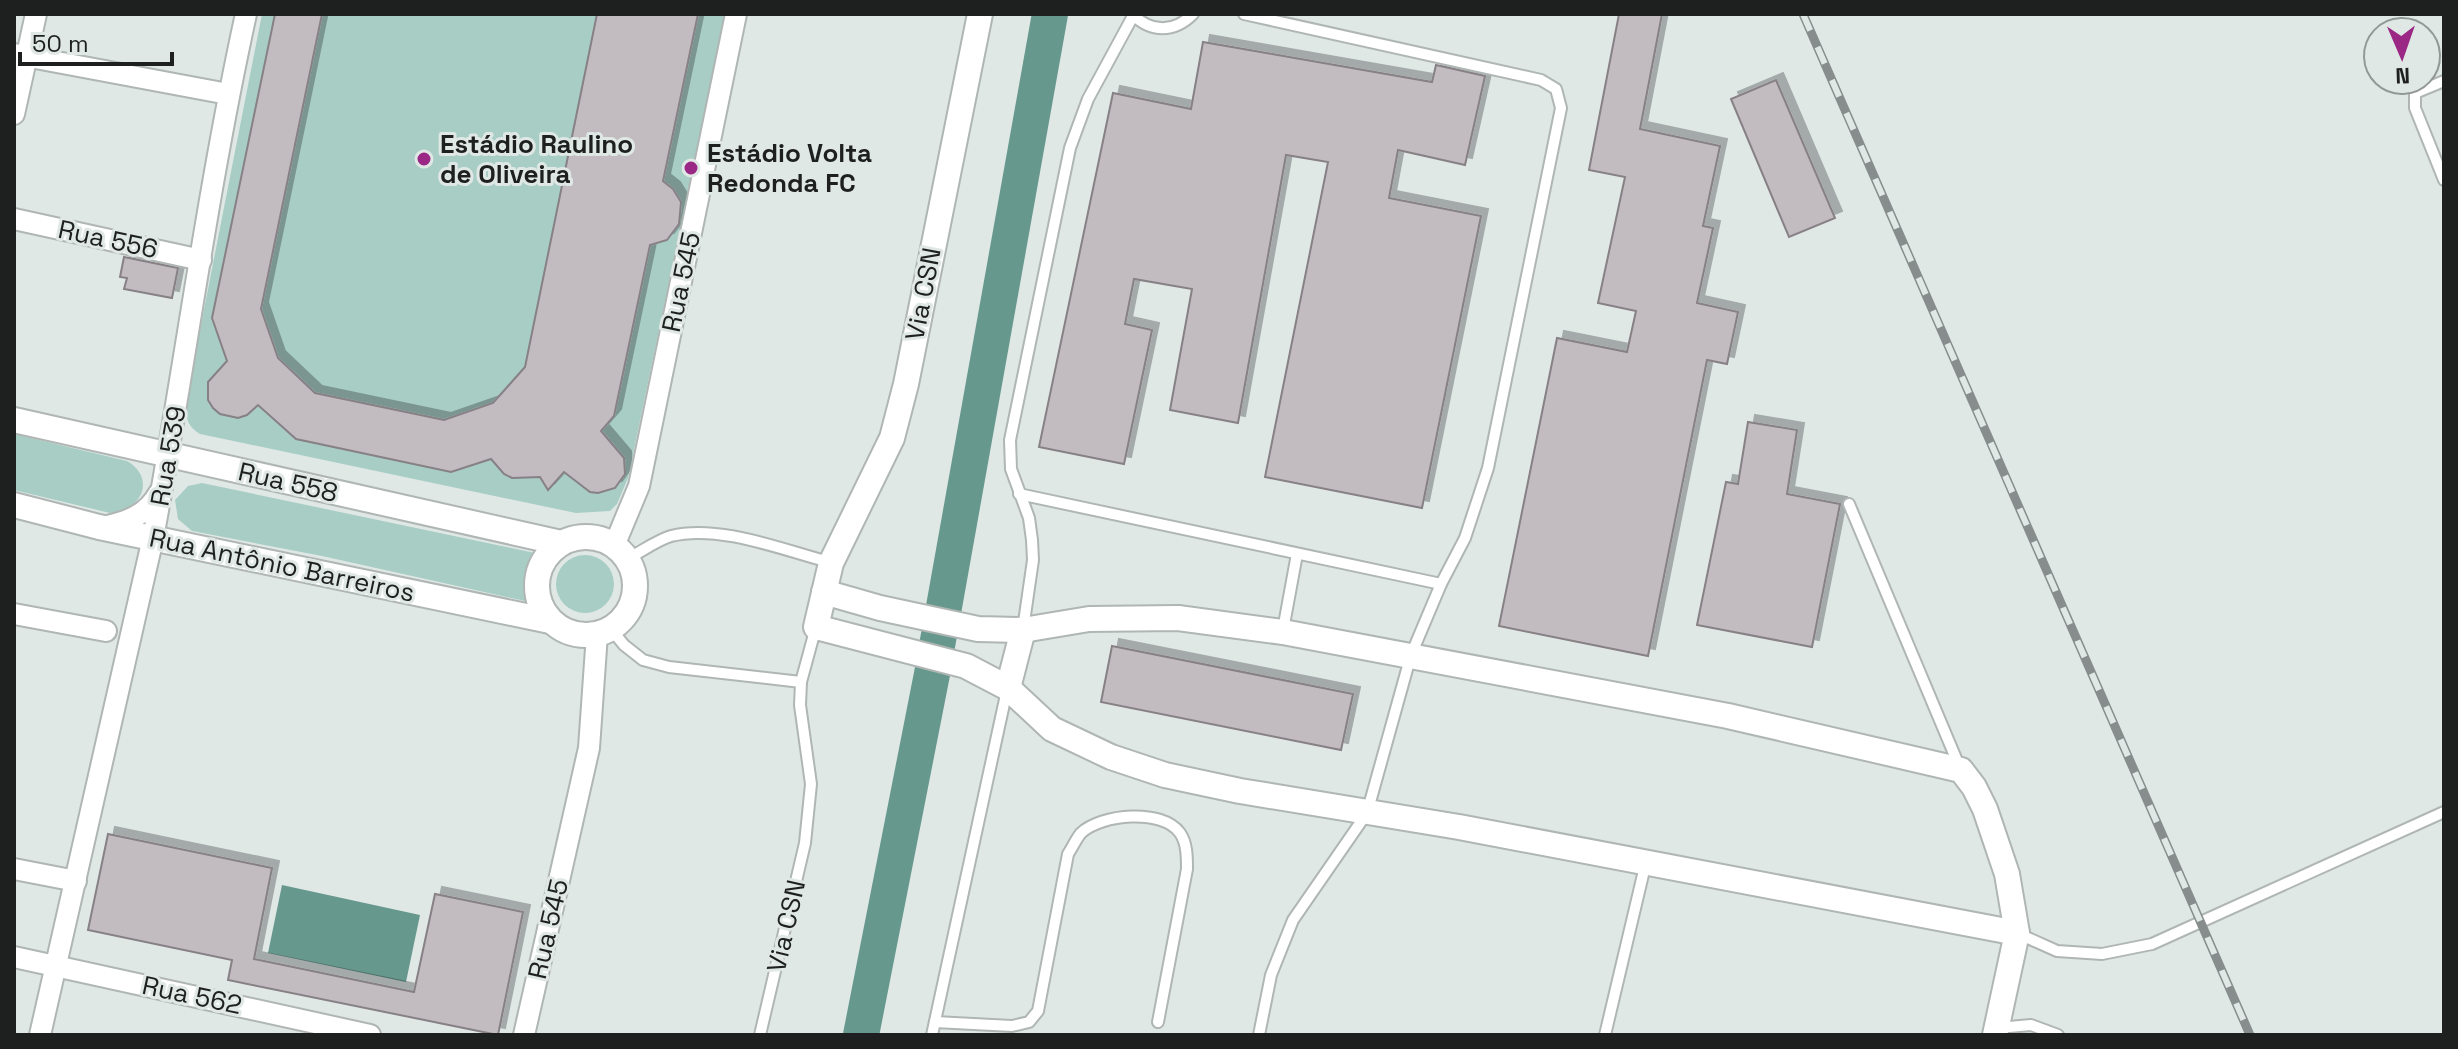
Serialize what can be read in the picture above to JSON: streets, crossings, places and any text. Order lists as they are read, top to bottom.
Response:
{
  "streets": {
    "street": [
      "Rua 556",
      "Rua 545",
      "Via CSN",
      "Rua 539",
      "Rua 558",
      "Rua Antônio Barreiros",
      "Rua 562"
    ]
  },
  "crossings": [
    ["Rua 556", "Rua 539"],
    ["Rua 545", "Rua 558"],
    ["Rua 545", "Rua Antônio Barreiros"],
    ["Rua 539", "Rua 558"],
    ["Rua 539", "Rua Antônio Barreiros"],
    ["Rua 539", "Rua 562"],
    ["Rua 558", "Rua Antônio Barreiros"]
  ],
  "places": ["Estádio Raulino de Oliveira", "Estádio Volta Redonda FC"],
  "scale_bar": "50 m",
  "north": "bottom"
}
